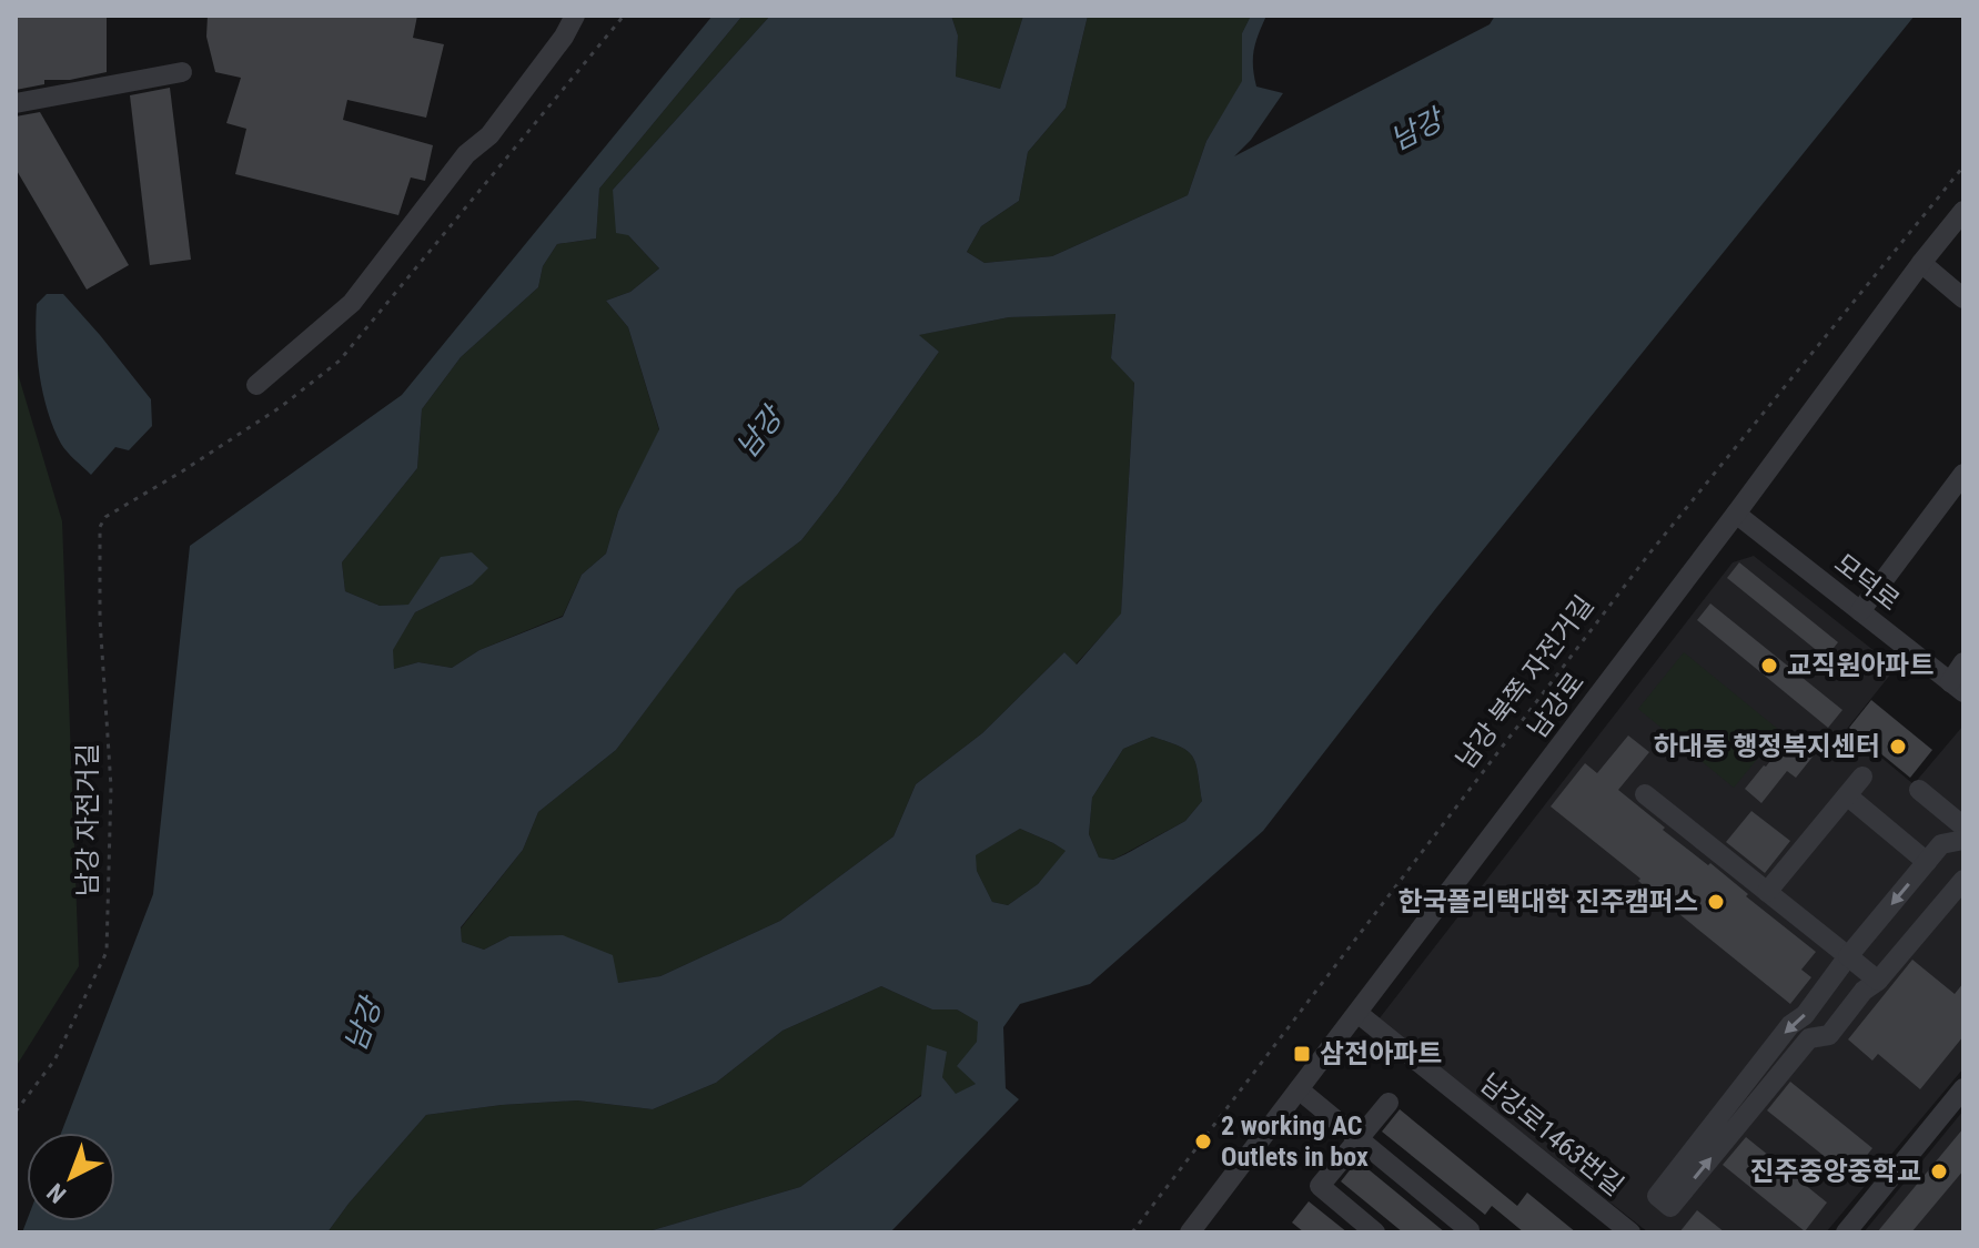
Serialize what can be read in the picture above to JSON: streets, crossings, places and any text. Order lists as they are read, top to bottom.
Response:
{
  "streets": {
    "street": ["모덕로", "남강로", "남강로1463번길"],
    "path": ["남강 북쪽 자전거길", "남강 자전거길"]
  },
  "crossings": [
    ["모덕로", "남강로"],
    ["남강로", "남강로1463번길"]
  ],
  "water": ["남강"],
  "places": {
    "other": [
      "교직원아파트",
      "하대동 행정복지센터",
      "한국폴리택대학 진주캠퍼스",
      "2 working AC Outlets in box",
      "진주중앙중학교"
    ],
    "transit": ["삼전아파트"]
  },
  "north": "bottom left"
}
